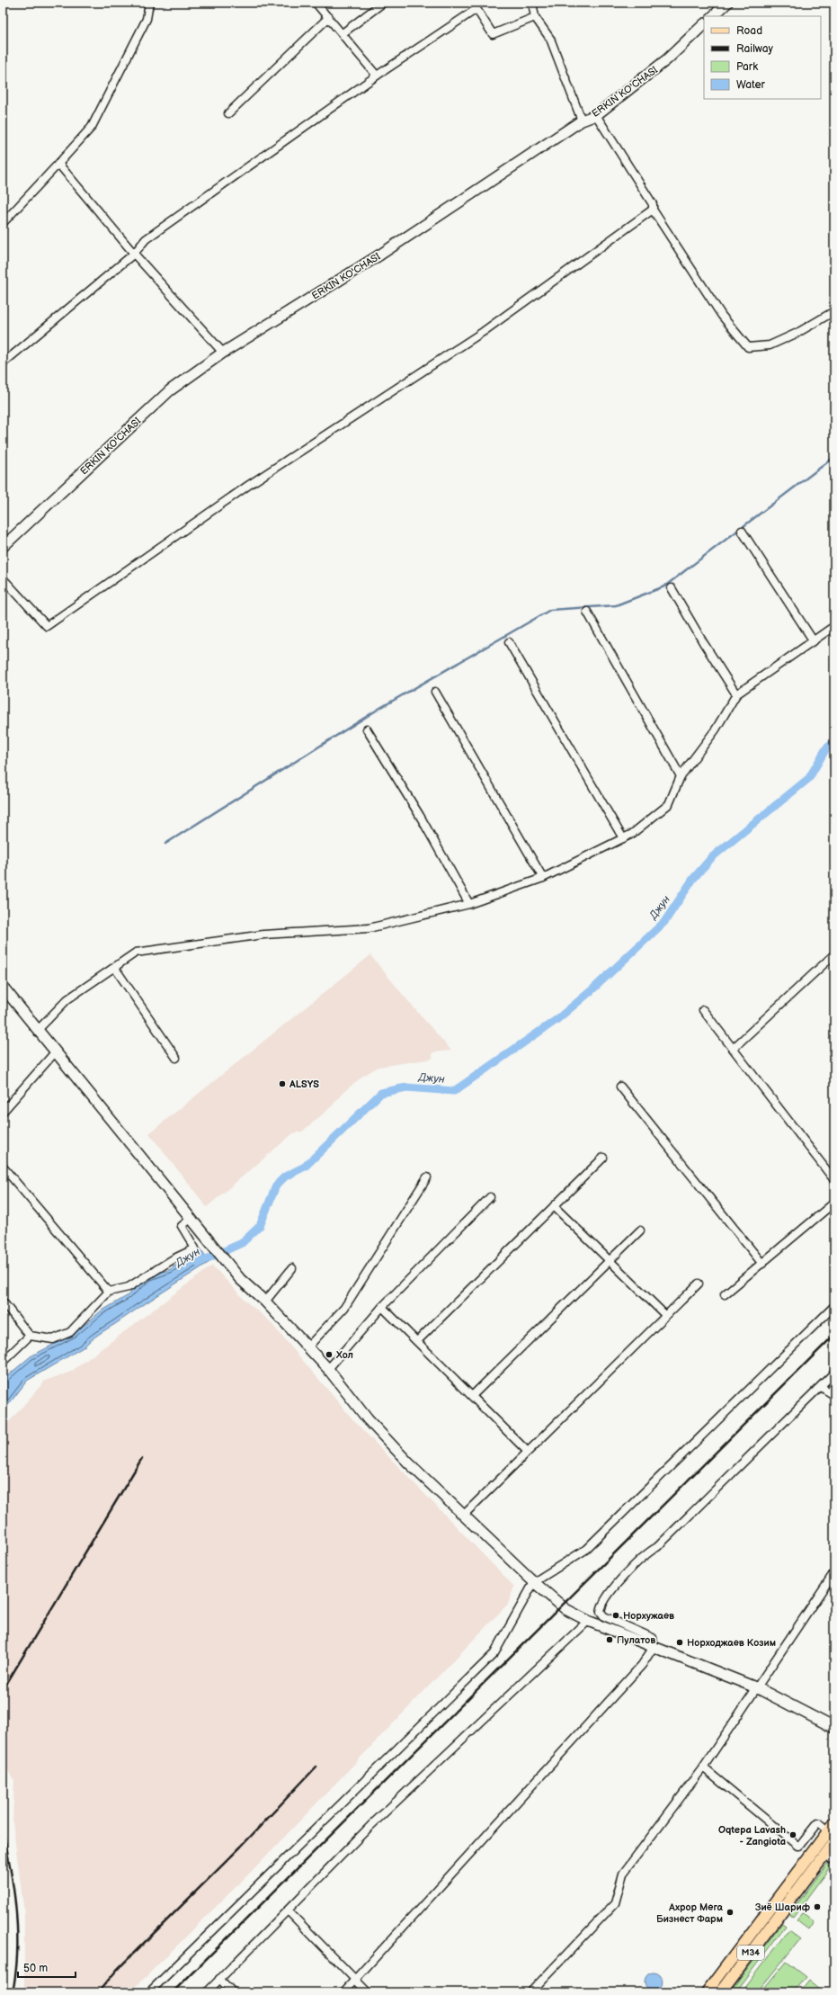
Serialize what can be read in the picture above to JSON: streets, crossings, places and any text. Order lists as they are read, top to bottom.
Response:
{
  "streets": {
    "main road": ["ERKIN KO'CHASI", "M34"]
  },
  "water": ["Джун"],
  "places": [
    "ALSYS",
    "Хол",
    "Норхужаев",
    "Пулатов",
    "Норходжаев Козим",
    "Oqtepa Lavash - Zangiota",
    "Зиё Шариф",
    "Ахрор Мега Бизнест Фарм"
  ],
  "legend": [
    "Road",
    "Railway",
    "Park",
    "Water"
  ],
  "scale_bar": "50 m"
}
